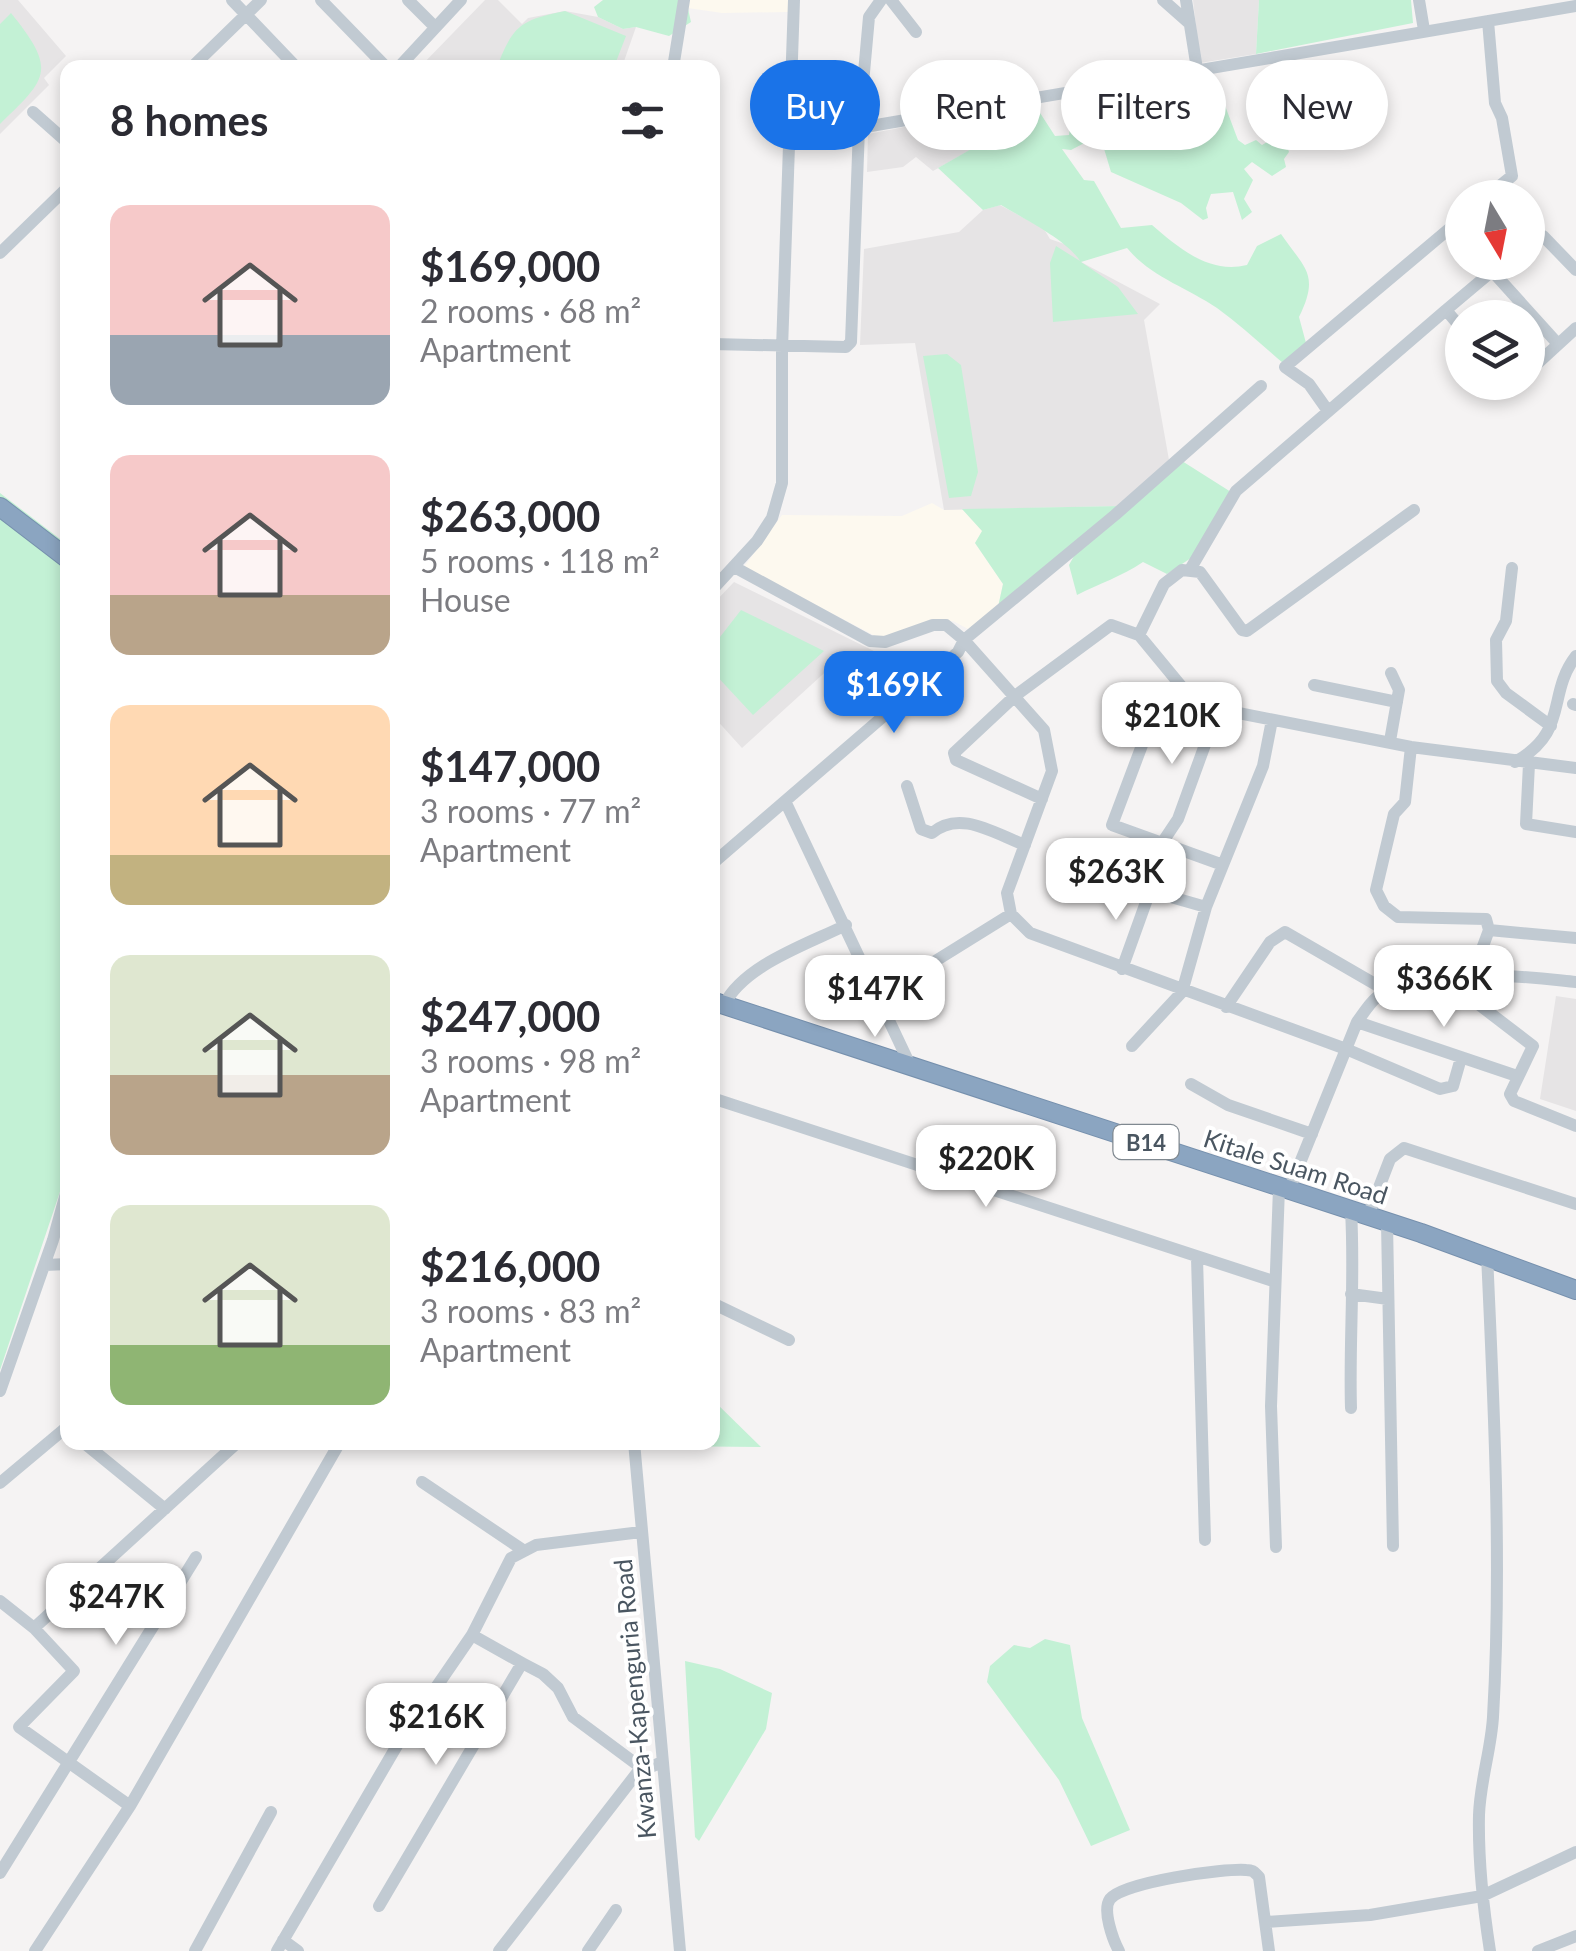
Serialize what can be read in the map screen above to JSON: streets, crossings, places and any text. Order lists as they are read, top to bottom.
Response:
{
  "streets": {
    "highway": ["B14", "Kitale Suam Road"],
    "street": ["Kwanza-Kapenguria Road"]
  },
  "north": "bottom",
  "page": {
    "chip": [
      "Buy",
      "Rent",
      "Filters",
      "New"
    ],
    "heading": "8 homes",
    "list": [
      {
        "name": "$169,000",
        "note": "2 rooms · 68 m² · Apartment"
      },
      {
        "name": "$263,000",
        "note": "5 rooms · 118 m² · House"
      },
      {
        "name": "$147,000",
        "note": "3 rooms · 77 m² · Apartment"
      },
      {
        "name": "$247,000",
        "note": "3 rooms · 98 m² · Apartment"
      },
      {
        "name": "$216,000",
        "note": "3 rooms · 83 m² · Apartment"
      }
    ],
    "price": [
      "$169K",
      "$210K",
      "$263K",
      "$366K",
      "$147K",
      "$220K",
      "$247K",
      "$216K"
    ]
  }
}
